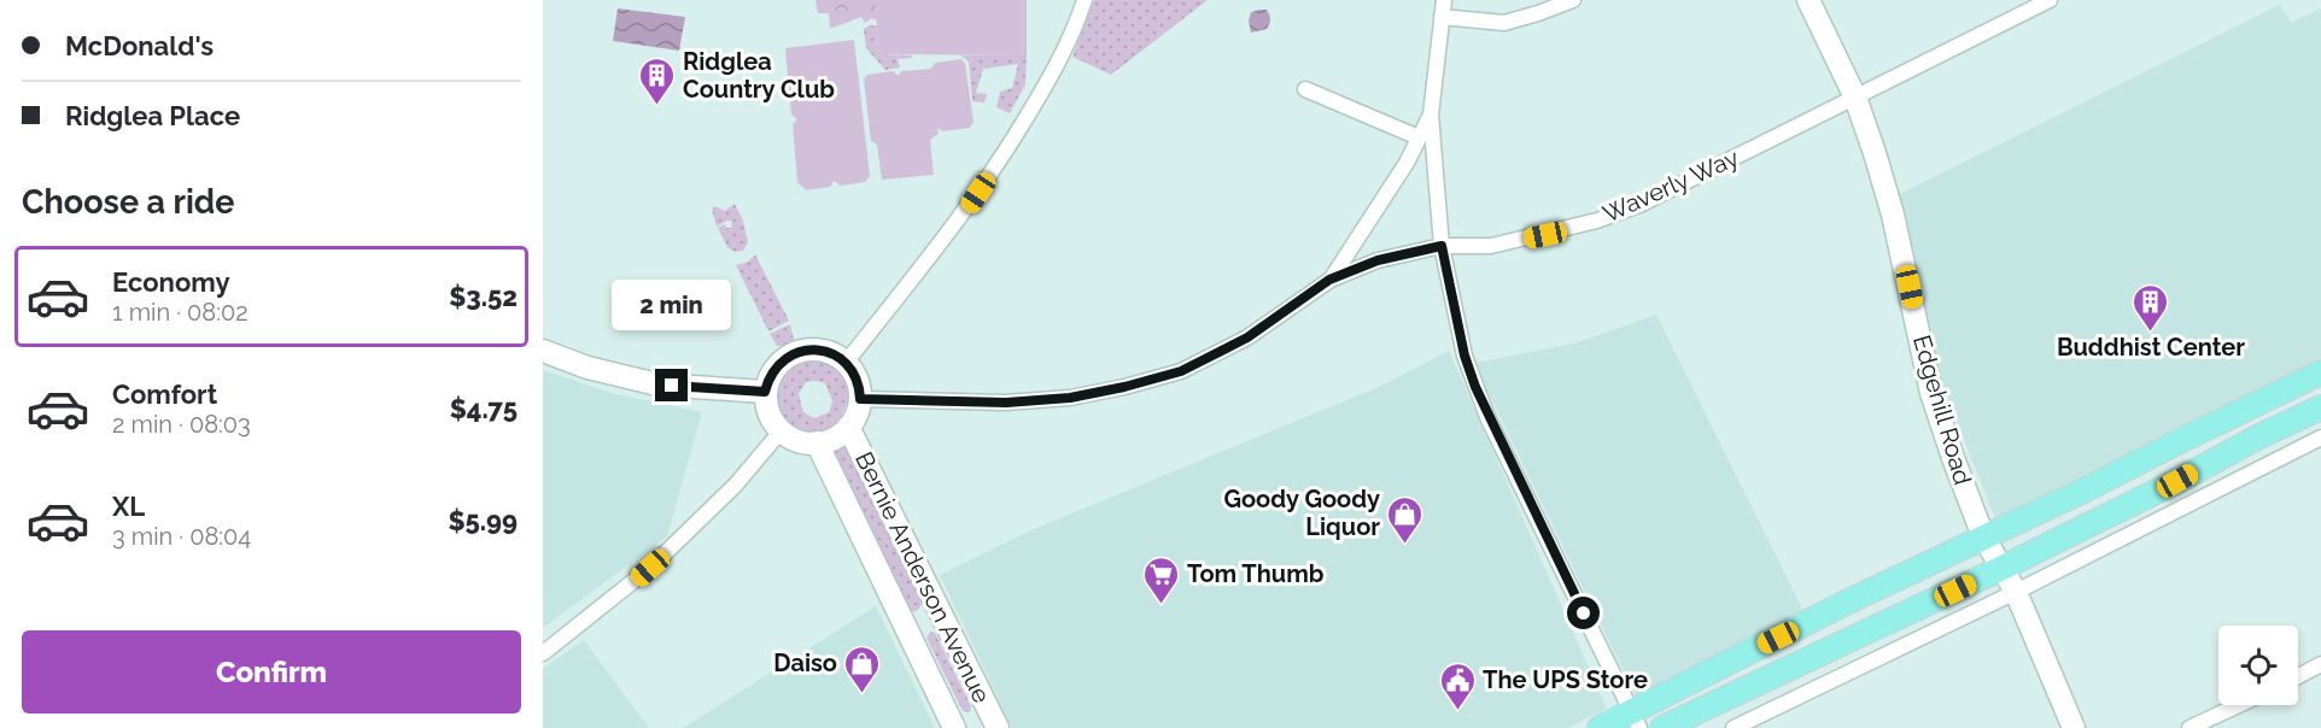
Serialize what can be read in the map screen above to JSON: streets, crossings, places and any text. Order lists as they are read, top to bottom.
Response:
{
  "streets": {
    "street": ["Waverly Way", "Edgehill Road", "Bernie Anderson Avenue"]
  },
  "crossings": [
    ["Waverly Way", "Edgehill Road"],
    ["Waverly Way", "Bernie Anderson Avenue"]
  ],
  "places": {
    "building": ["Ridglea Country Club", "Buddhist Center"],
    "shop": ["Goody Goody Liquor", "Daiso"],
    "supermarket": ["Tom Thumb"],
    "public building": ["The UPS Store"]
  },
  "page": {
    "banner": ["McDonald's", "Ridglea Place"],
    "heading": "Choose a ride",
    "list": [
      {
        "name": "Economy",
        "note": "1 min · 08:02",
        "value": "$3.52"
      },
      {
        "name": "Comfort",
        "note": "2 min · 08:03",
        "value": "$4.75"
      },
      {
        "name": "XL",
        "note": "3 min · 08:04",
        "value": "$5.99"
      }
    ],
    "bubble": "2 min",
    "buttons": "Confirm"
  }
}
